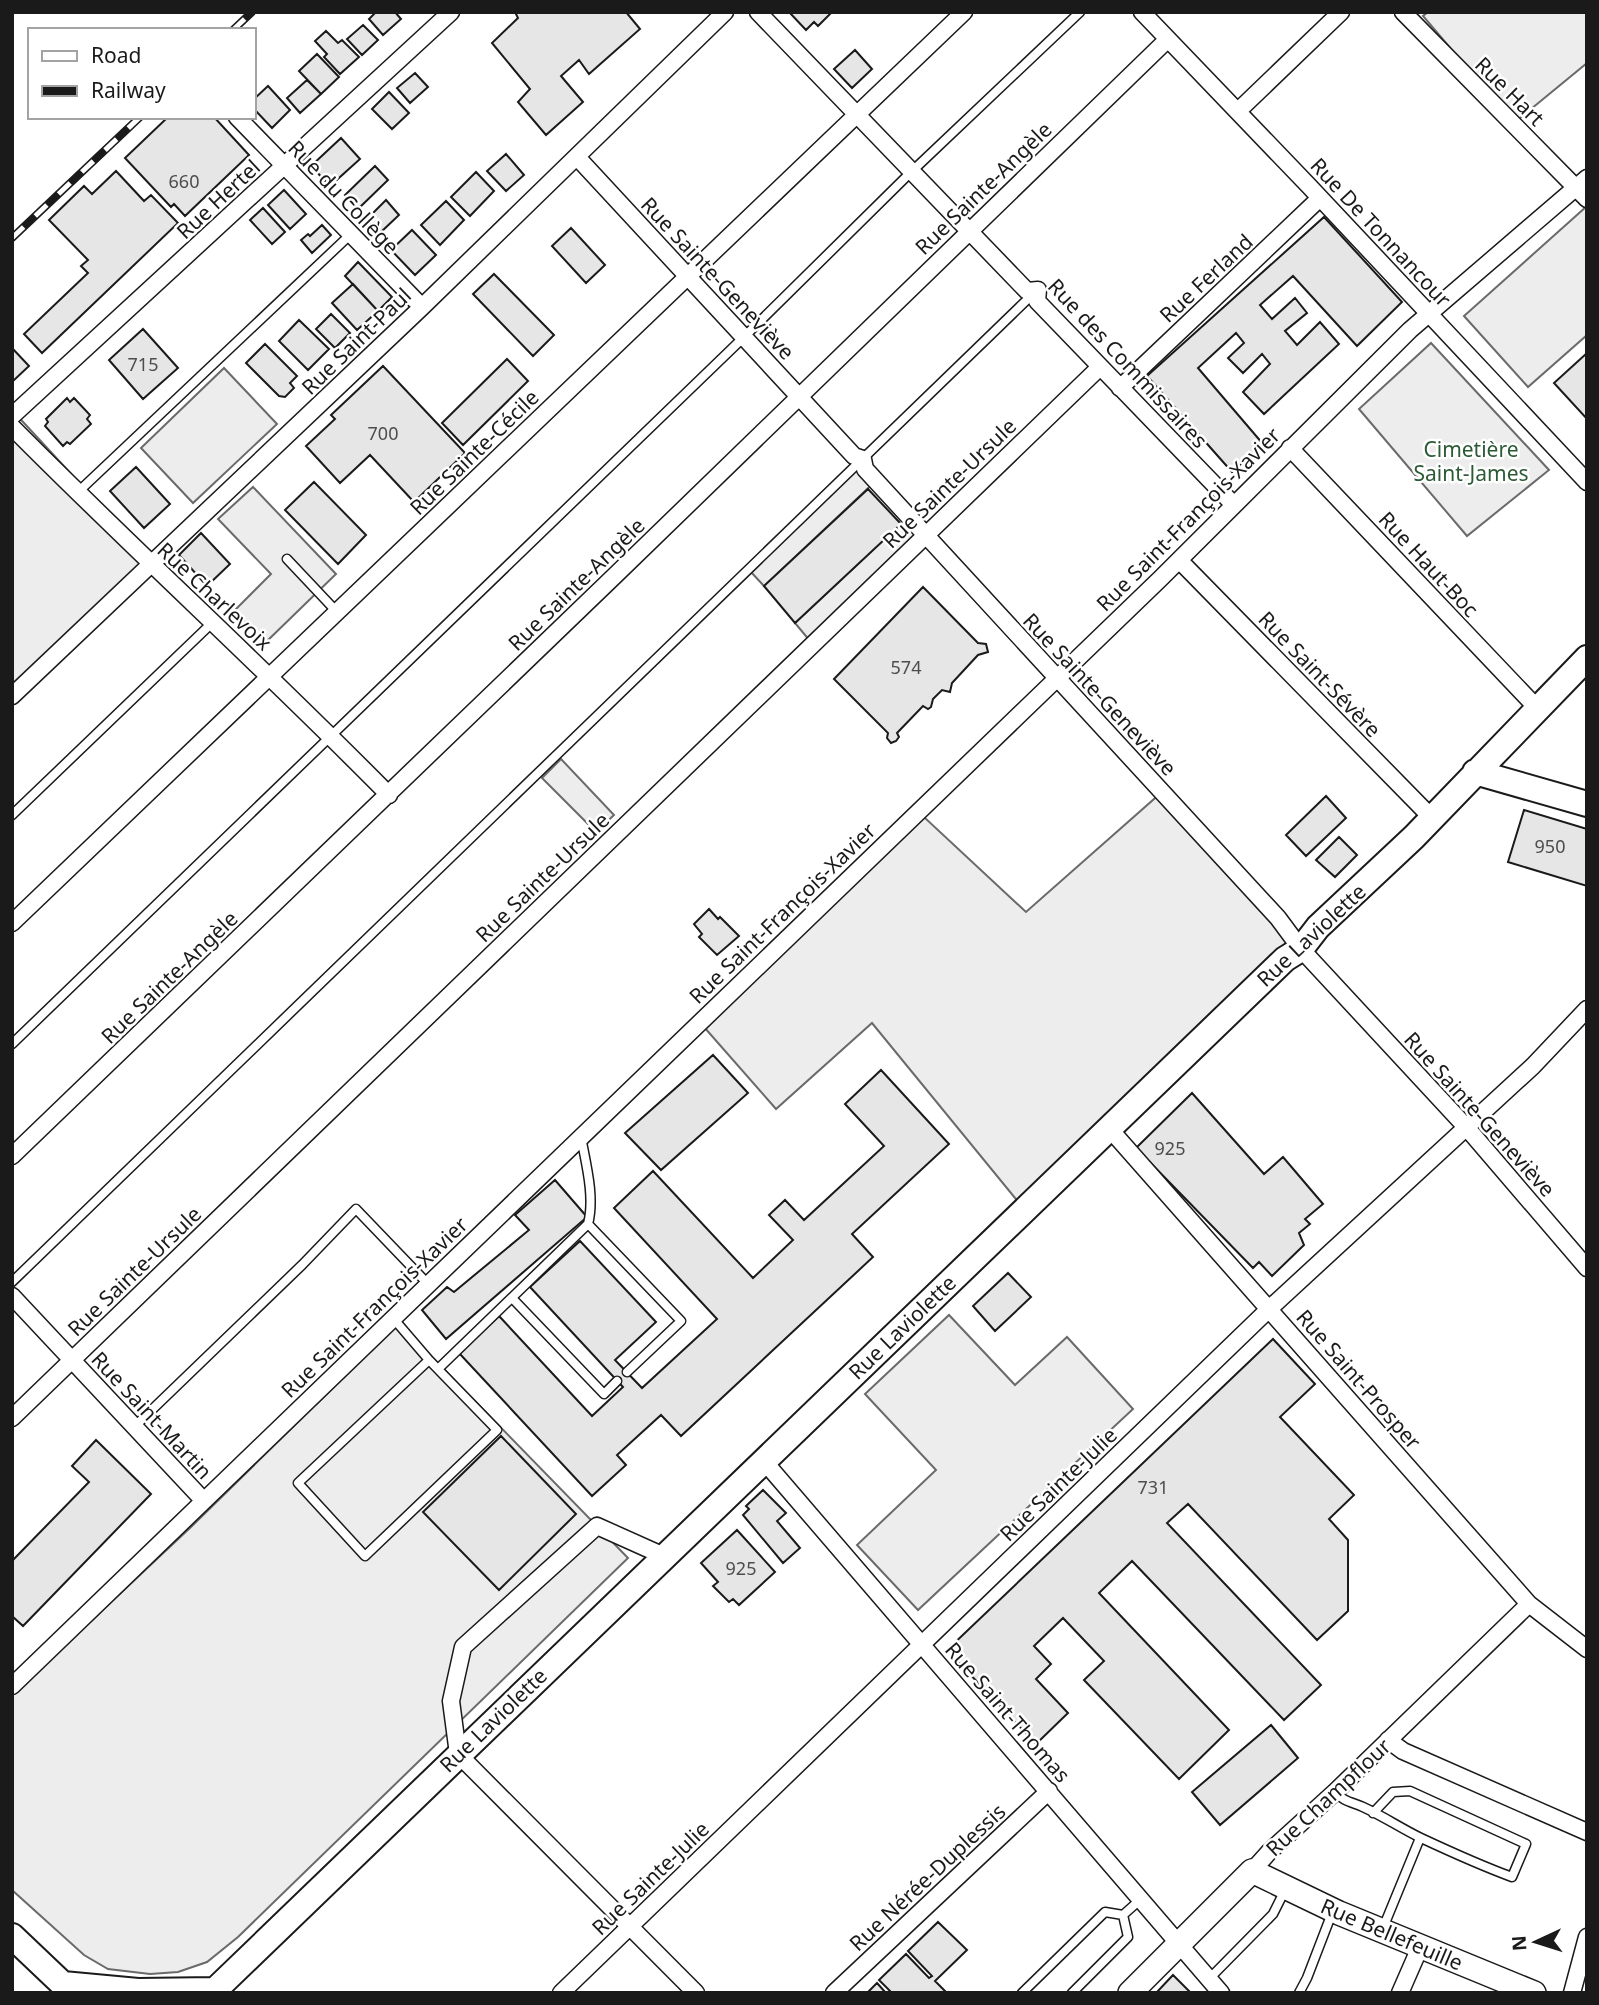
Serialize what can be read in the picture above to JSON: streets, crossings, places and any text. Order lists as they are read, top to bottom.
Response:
{
  "streets": {
    "main road": ["Rue Laviolette", "Rue Champflour", "Rue Bellefeuille"],
    "street": [
      "Rue Hart",
      "Rue Sainte-Angèle",
      "Rue du Collège",
      "Rue Hertel",
      "Rue De Tonnancour",
      "Rue Sainte-Geneviève",
      "Rue Ferland",
      "Rue Saint-Paul",
      "Rue des Commissaires",
      "Rue Sainte-Cécile",
      "Rue Sainte-Ursule",
      "Rue Saint-François-Xavier",
      "Rue Haut-Boc",
      "Rue Charlevoix",
      "Rue Saint-Sévère",
      "Rue Saint-Prosper",
      "Rue Saint-Martin",
      "Rue Sainte-Julie",
      "Rue Saint-Thomas",
      "Rue Nérée-Duplessis"
    ]
  },
  "crossings": [
    ["Rue Hart", "Rue Saint-François-Xavier"],
    ["Rue Sainte-Angèle", "Rue De Tonnancour"],
    ["Rue Sainte-Angèle", "Rue Sainte-Geneviève"],
    ["Rue Sainte-Angèle", "Rue des Commissaires"],
    ["Rue Sainte-Angèle", "Rue Charlevoix"],
    ["Rue du Collège", "Rue Hertel"],
    ["Rue du Collège", "Rue Saint-Paul"],
    ["Rue De Tonnancour", "Rue Ferland"],
    ["Rue De Tonnancour", "Rue Saint-François-Xavier"],
    ["Rue Sainte-Geneviève", "Rue Saint-Paul"],
    ["Rue Sainte-Geneviève", "Rue Sainte-Cécile"],
    ["Rue Sainte-Geneviève", "Rue Sainte-Ursule"],
    ["Rue Sainte-Geneviève", "Rue Saint-François-Xavier"],
    ["Rue Sainte-Geneviève", "Rue Laviolette"],
    ["Rue Sainte-Geneviève", "Rue Sainte-Julie"],
    ["Rue Ferland", "Rue des Commissaires"],
    ["Rue Saint-Paul", "Rue Charlevoix"],
    ["Rue des Commissaires", "Rue Sainte-Cécile"],
    ["Rue des Commissaires", "Rue Sainte-Ursule"],
    ["Rue des Commissaires", "Rue Saint-François-Xavier"],
    ["Rue Sainte-Cécile", "Rue Charlevoix"],
    ["Rue Sainte-Ursule", "Rue Saint-Martin"],
    ["Rue Saint-François-Xavier", "Rue Haut-Boc"],
    ["Rue Saint-François-Xavier", "Rue Saint-Sévère"],
    ["Rue Saint-François-Xavier", "Rue Saint-Martin"],
    ["Rue Haut-Boc", "Rue Laviolette"],
    ["Rue Saint-Sévère", "Rue Laviolette"],
    ["Rue Laviolette", "Rue Saint-Prosper"],
    ["Rue Laviolette", "Rue Saint-Thomas"],
    ["Rue Saint-Prosper", "Rue Sainte-Julie"],
    ["Rue Saint-Prosper", "Rue Champflour"],
    ["Rue Sainte-Julie", "Rue Saint-Thomas"],
    ["Rue Saint-Thomas", "Rue Champflour"],
    ["Rue Saint-Thomas", "Rue Nérée-Duplessis"],
    ["Rue Champflour", "Rue Bellefeuille"]
  ],
  "parks": ["Cimetière Saint-James"],
  "house_numbers": [
    "660",
    "715",
    "700",
    "574",
    "950",
    "925",
    "731",
    "925"
  ],
  "legend": ["Road", "Railway"],
  "north": "left"
}
